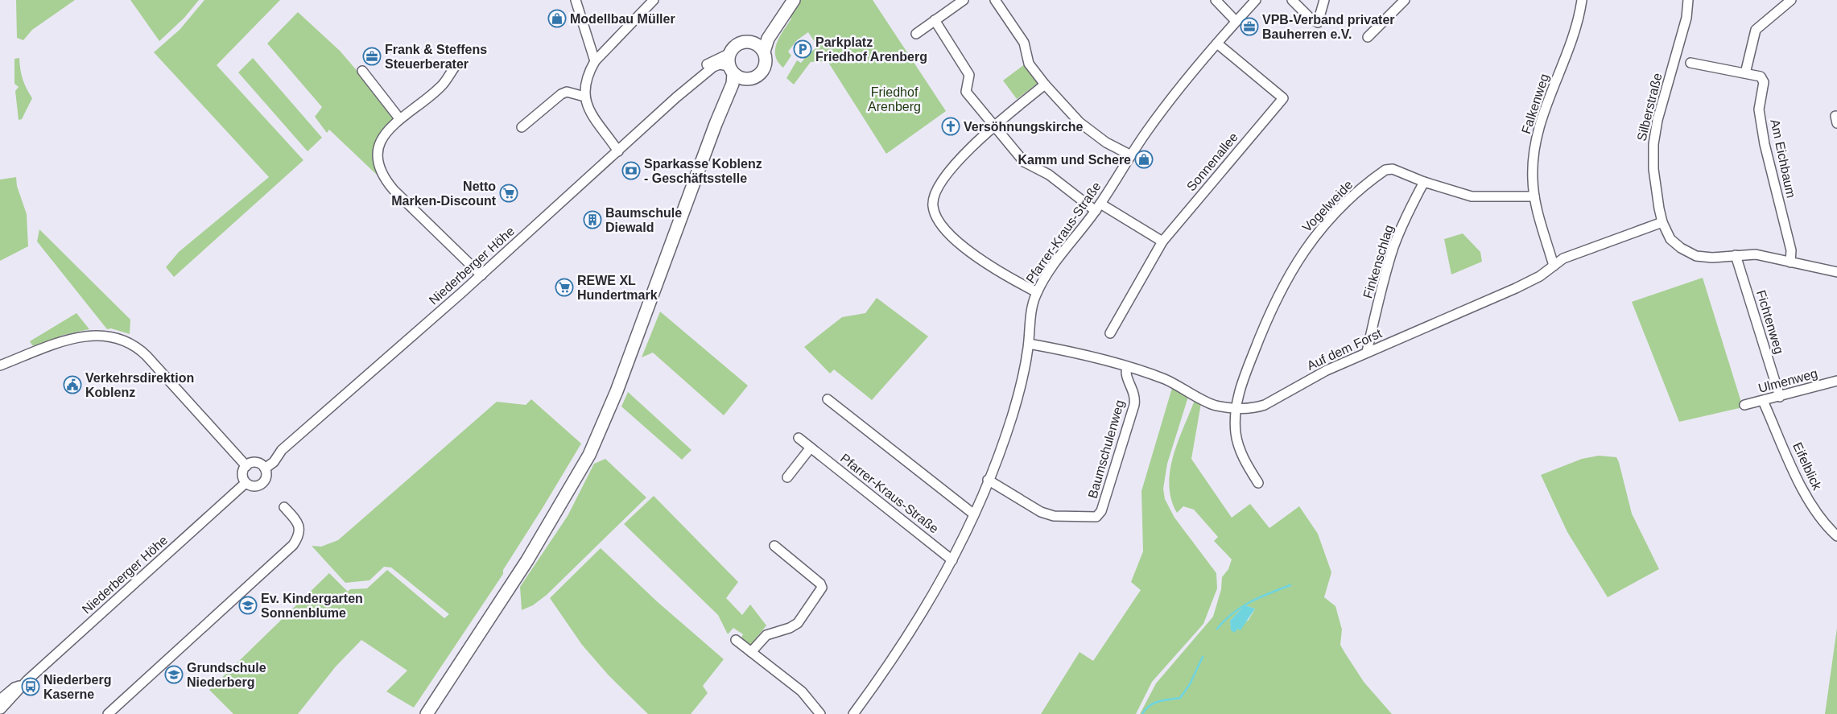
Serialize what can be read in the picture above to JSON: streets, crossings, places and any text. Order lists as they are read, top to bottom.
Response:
{
  "streets": {
    "street": [
      "Falkenweg",
      "Silberstraße",
      "Am Eichbaum",
      "Sonnenallee",
      "Vogelweide",
      "Pfarrer-Kraus-Straße",
      "Finkenschlag",
      "Niederberger Höhe",
      "Fichtenweg",
      "Auf dem Forst",
      "Ulmenweg",
      "Baumschulenweg",
      "Eifelblick"
    ]
  },
  "crossings": [
    ["Falkenweg", "Vogelweide"],
    ["Falkenweg", "Auf dem Forst"],
    ["Silberstraße", "Am Eichbaum"],
    ["Silberstraße", "Fichtenweg"],
    ["Silberstraße", "Auf dem Forst"],
    ["Sonnenallee", "Pfarrer-Kraus-Straße"],
    ["Vogelweide", "Finkenschlag"],
    ["Vogelweide", "Auf dem Forst"],
    ["Pfarrer-Kraus-Straße", "Auf dem Forst"],
    ["Pfarrer-Kraus-Straße", "Baumschulenweg"],
    ["Finkenschlag", "Auf dem Forst"],
    ["Fichtenweg", "Ulmenweg"],
    ["Auf dem Forst", "Baumschulenweg"],
    ["Ulmenweg", "Eifelblick"]
  ],
  "parks": ["Friedhof Arenberg"],
  "places": {
    "shop": ["Modellbau Müller", "Kamm und Schere"],
    "office": ["VPB-Verband privater Bauherren e.V.", "Frank & Steffens Steuerberater"],
    "parking": ["Parkplatz Friedhof Arenberg"],
    "church": ["Versöhnungskirche"],
    "bank": ["Sparkasse Koblenz - Geschäftsstelle"],
    "supermarket": ["Netto Marken-Discount", "REWE XL Hundertmark"],
    "building": ["Baumschule Diewald"],
    "public building": ["Verkehrsdirektion Koblenz"],
    "school or university": ["Ev. Kindergarten Sonnenblume", "Grundschule Niederberg"],
    "bus stop": ["Niederberg Kaserne"]
  }
}
